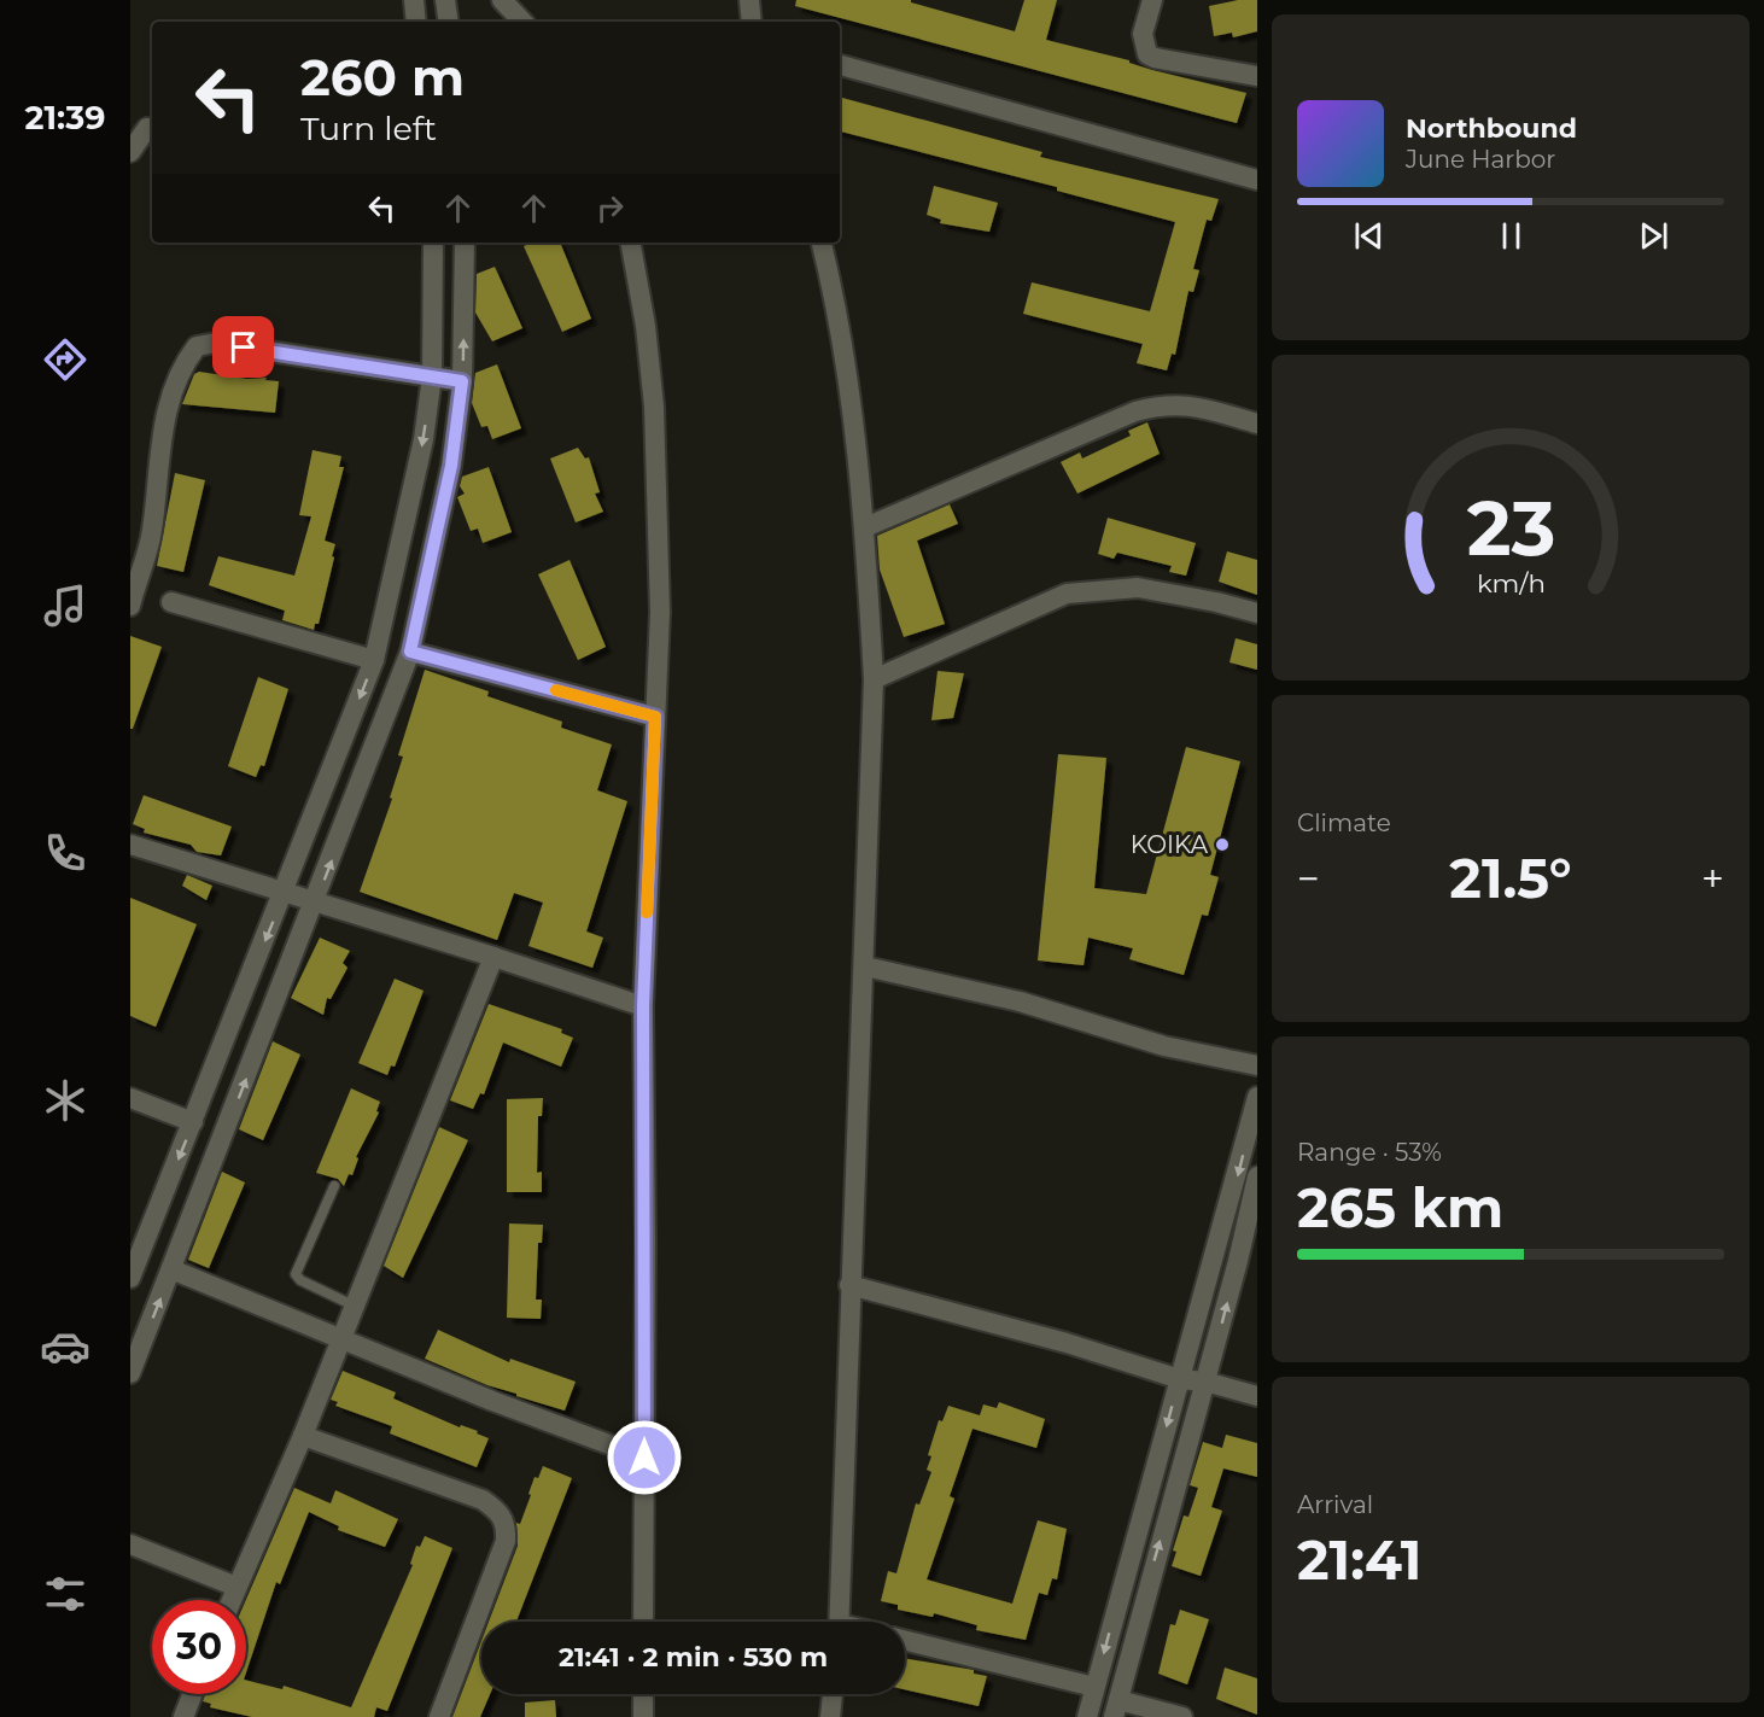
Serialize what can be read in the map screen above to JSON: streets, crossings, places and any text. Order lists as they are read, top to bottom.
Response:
{
  "places": ["KOIKA"],
  "page": {
    "tabs": "21:39",
    "turn": ["260 m", "Turn left"],
    "song": ["Northbound", "June Harbor"],
    "tile": [
      "Climate",
      ["Range · 53%", "265 km"],
      ["Arrival", "21:41"]
    ],
    "heat": ["−", "21.5°", "+"],
    "limit": "30",
    "trip": "21:41 · 2 min · 530 m",
    "gauge": ["23", "km/h"]
  }
}
